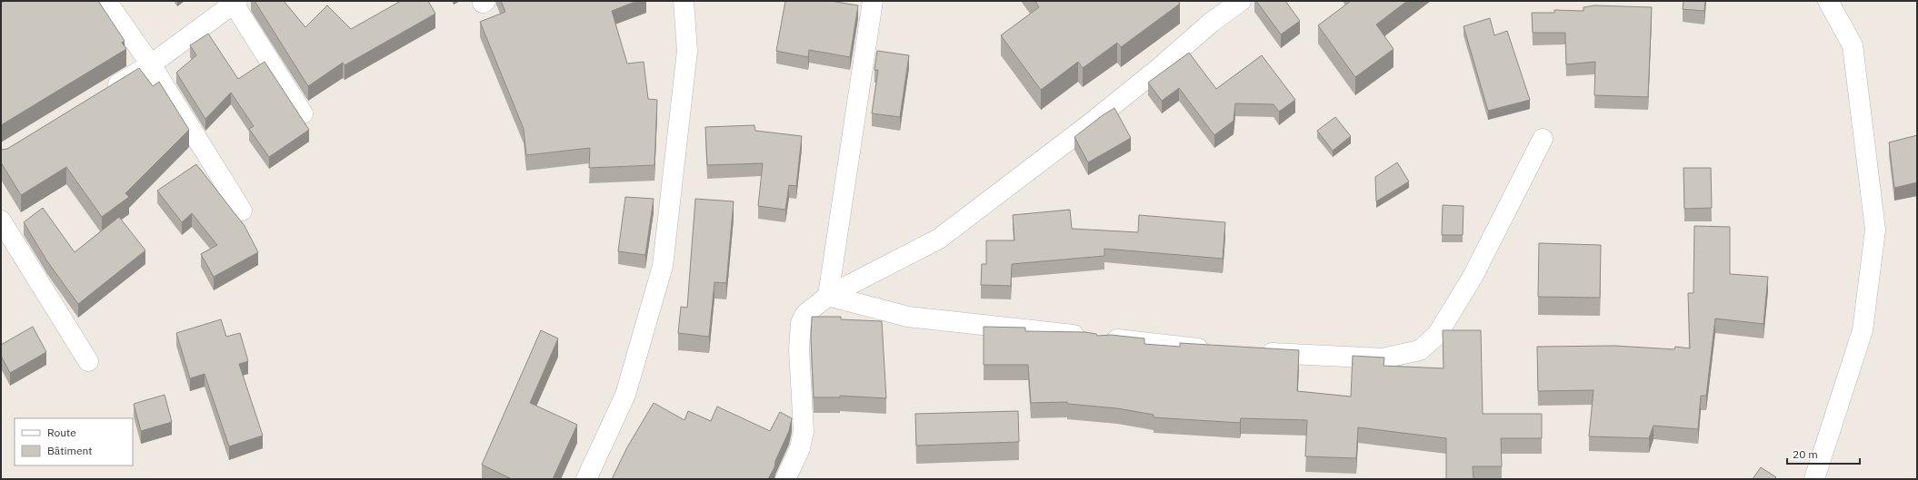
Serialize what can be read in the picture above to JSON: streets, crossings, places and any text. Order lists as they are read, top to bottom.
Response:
{
  "legend": ["Route", "Bâtiment"],
  "scale_bar": "20 m"
}
